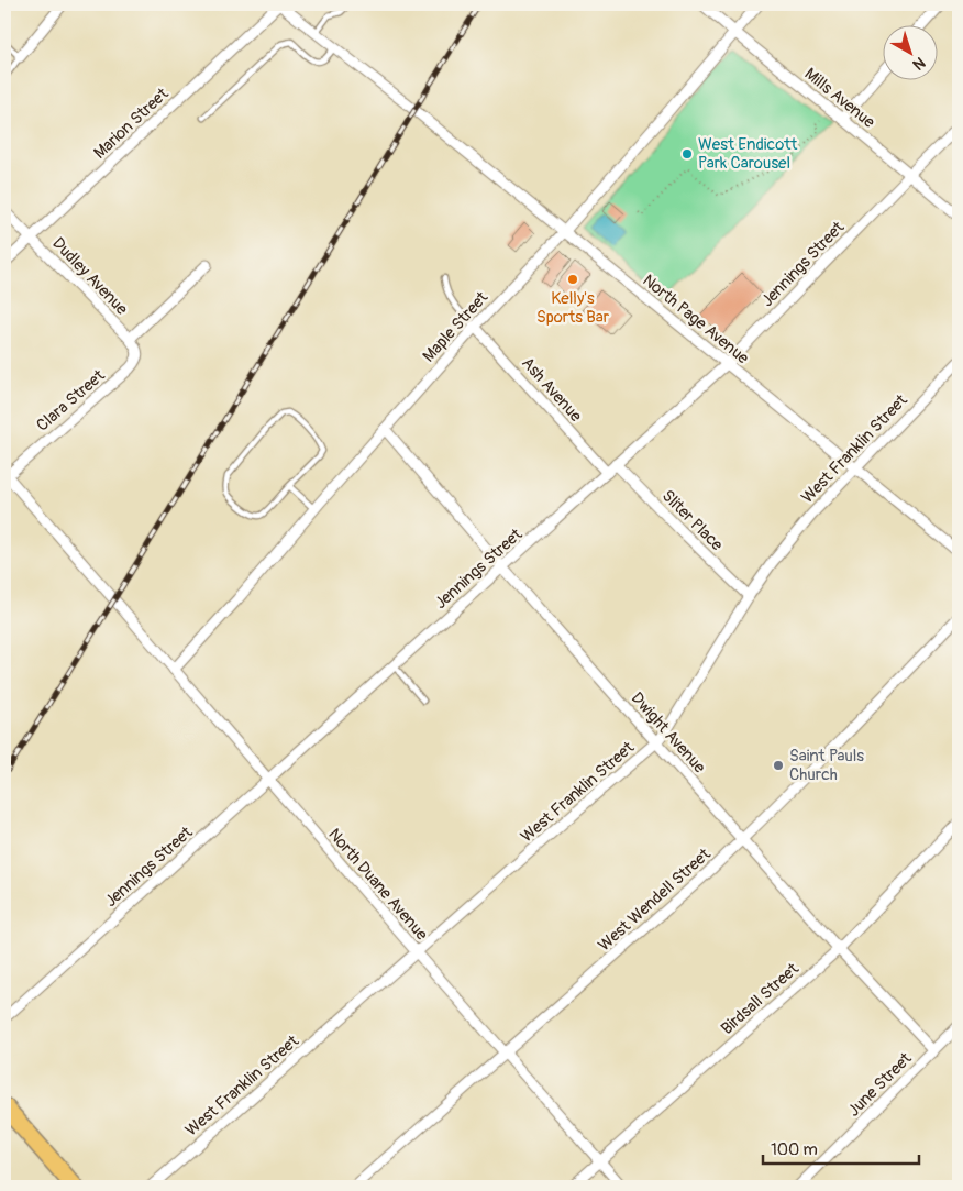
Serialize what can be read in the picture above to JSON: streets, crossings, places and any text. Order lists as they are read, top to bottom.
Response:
{
  "streets": {
    "street": [
      "Mills Avenue",
      "Marion Street",
      "Jennings Street",
      "Dudley Avenue",
      "North Page Avenue",
      "Maple Street",
      "Ash Avenue",
      "Clara Street",
      "West Franklin Street",
      "Sliter Place",
      "Dwight Avenue",
      "North Duane Avenue",
      "West Wendell Street",
      "Birdsall Street",
      "June Street"
    ]
  },
  "crossings": [
    ["Mills Avenue", "Jennings Street"],
    ["Mills Avenue", "Maple Street"],
    ["Marion Street", "Dudley Avenue"],
    ["Marion Street", "North Page Avenue"],
    ["Jennings Street", "North Page Avenue"],
    ["Jennings Street", "Ash Avenue"],
    ["Jennings Street", "Sliter Place"],
    ["Jennings Street", "Dwight Avenue"],
    ["Jennings Street", "North Duane Avenue"],
    ["Dudley Avenue", "Clara Street"],
    ["North Page Avenue", "Maple Street"],
    ["North Page Avenue", "West Franklin Street"],
    ["Maple Street", "Ash Avenue"],
    ["Maple Street", "Dwight Avenue"],
    ["Maple Street", "North Duane Avenue"],
    ["Clara Street", "North Duane Avenue"],
    ["West Franklin Street", "Sliter Place"],
    ["West Franklin Street", "Dwight Avenue"],
    ["West Franklin Street", "North Duane Avenue"],
    ["Dwight Avenue", "West Wendell Street"],
    ["Dwight Avenue", "Birdsall Street"],
    ["Dwight Avenue", "June Street"],
    ["North Duane Avenue", "West Wendell Street"],
    ["North Duane Avenue", "Birdsall Street"]
  ],
  "places": ["West Endicott Park Carousel", "Kelly's Sports Bar", "Saint Pauls Church"],
  "scale_bar": "100 m",
  "north": "bottom right"
}
